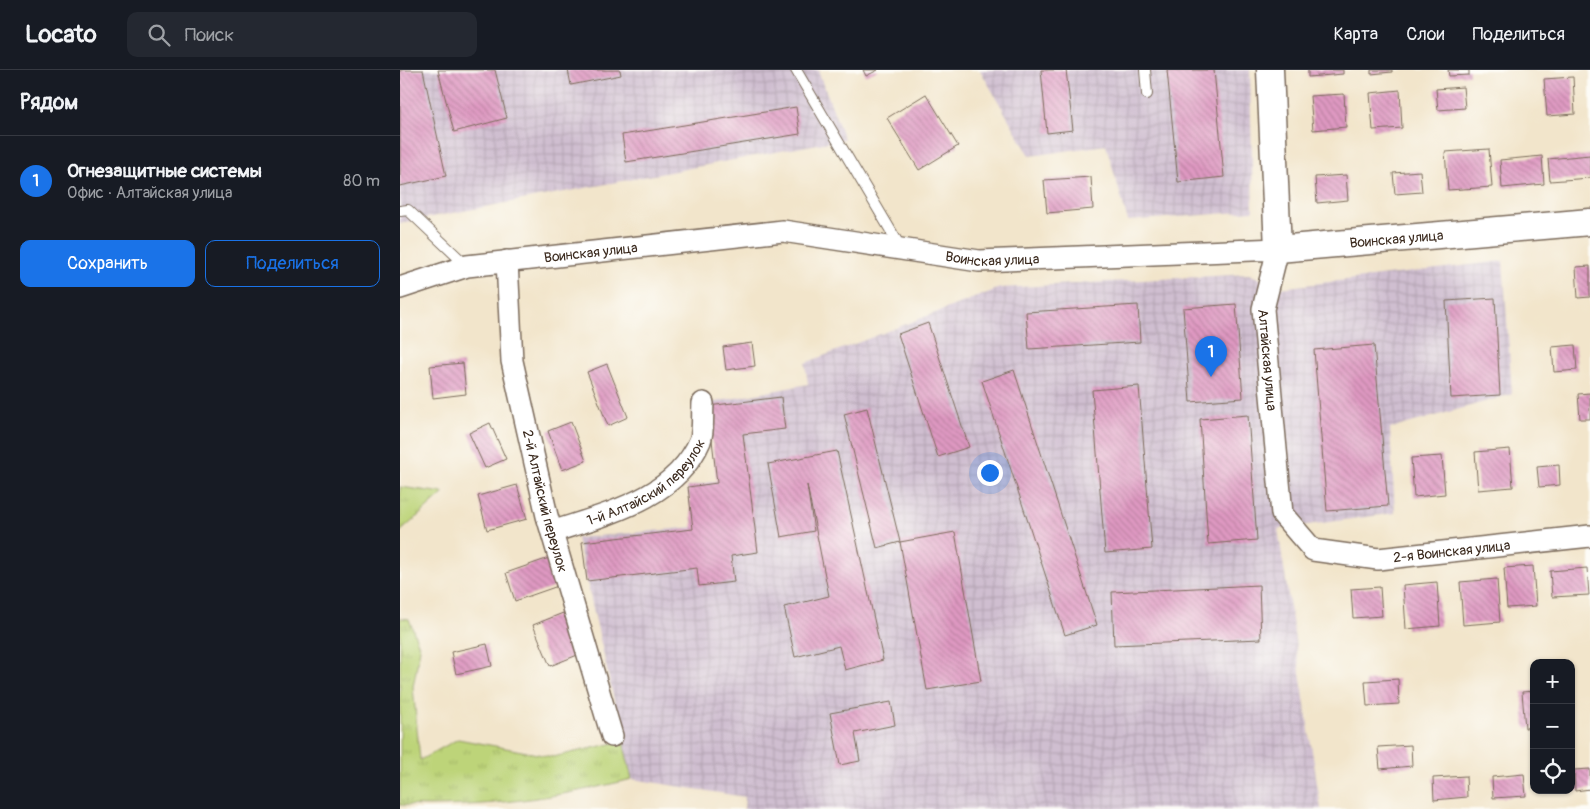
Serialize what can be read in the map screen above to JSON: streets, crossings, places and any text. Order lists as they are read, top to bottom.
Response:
{
  "streets": {
    "street": [
      "Воинская улица",
      "Алтайская улица",
      "1-й Алтайский переулок",
      "2-й Алтайский переулок",
      "2-я Воинская улица"
    ]
  },
  "crossings": [
    ["Воинская улица", "Алтайская улица"],
    ["Воинская улица", "2-й Алтайский переулок"],
    ["Алтайская улица", "2-я Воинская улица"],
    ["1-й Алтайский переулок", "2-й Алтайский переулок"]
  ],
  "page": {
    "header": "Locato",
    "search": "Поиск",
    "nav": ["Карта", "Слои", "Поделиться"],
    "heading": "Рядом",
    "list": [
      {
        "mark": "1",
        "name": "Огнезащитные системы",
        "note": "Офис · Алтайская улица",
        "value": "80 m"
      }
    ],
    "buttons": ["Сохранить", "Поделиться"],
    "pins": "1",
    "map_buttons": ["+", "−"]
  }
}
